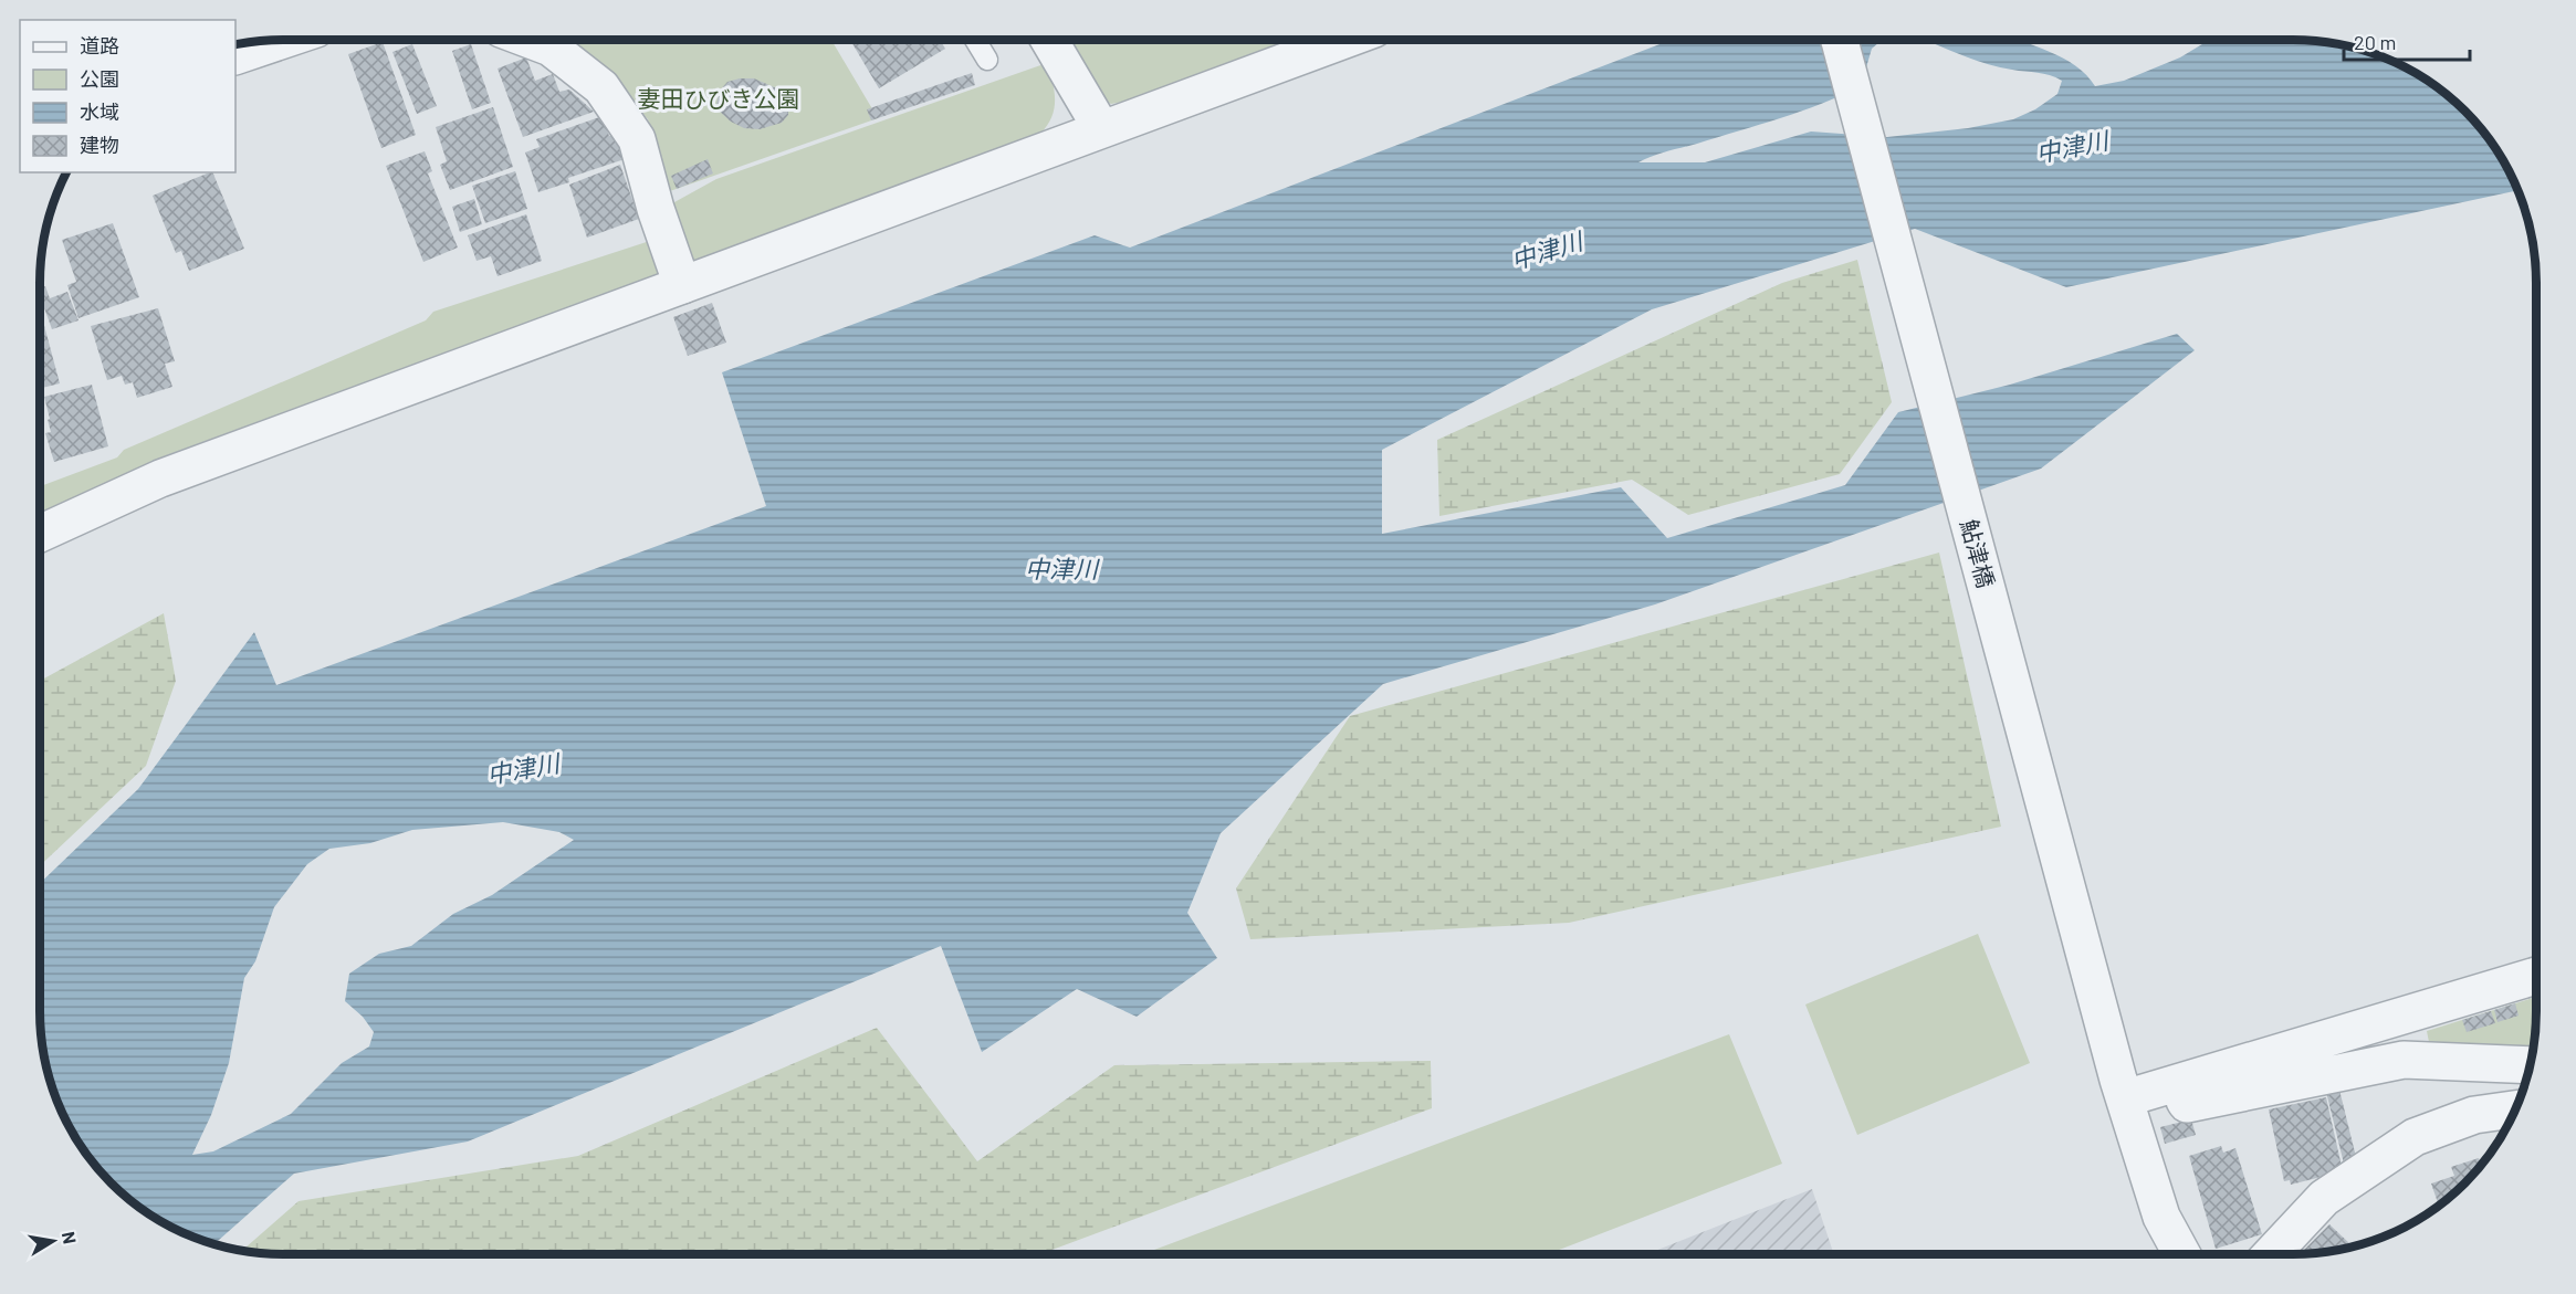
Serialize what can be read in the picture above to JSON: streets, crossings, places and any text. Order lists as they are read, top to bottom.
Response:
{
  "streets": {
    "street": ["鮎津橋"]
  },
  "water": ["中津川"],
  "parks": ["妻田ひびき公園"],
  "legend": [
    "道路",
    "公園",
    "水域",
    "建物"
  ],
  "scale_bar": "20 m",
  "north": "right"
}
